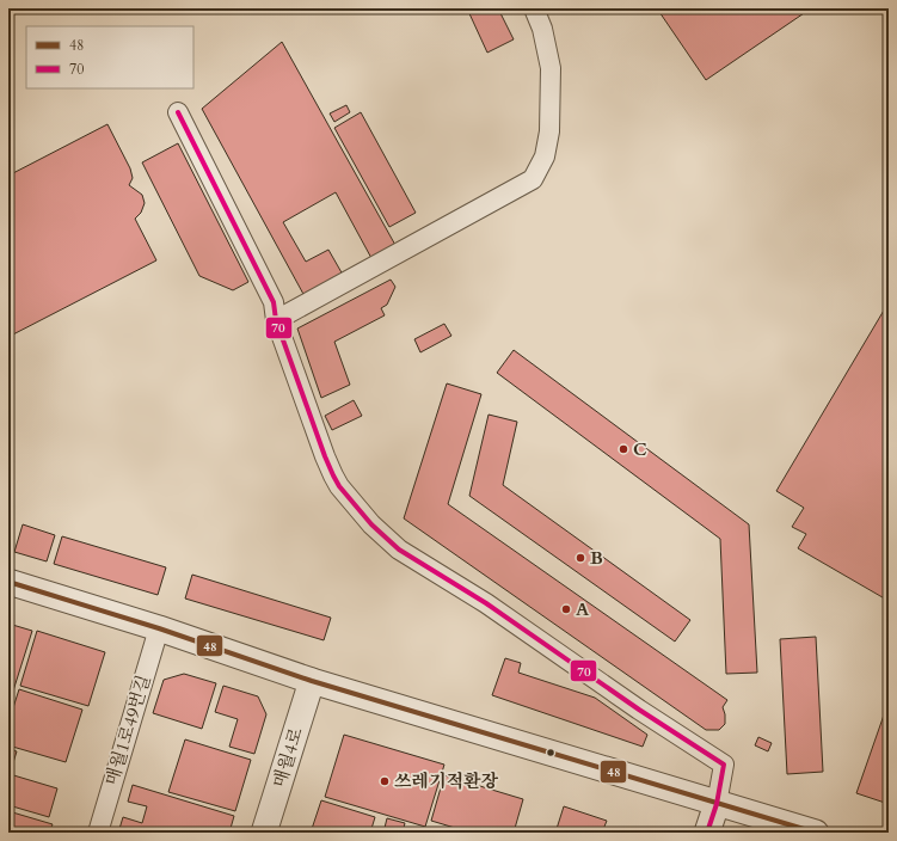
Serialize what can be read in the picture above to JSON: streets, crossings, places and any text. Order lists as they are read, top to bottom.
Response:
{
  "streets": {
    "street": ["매월1로49번길", "매월4로"]
  },
  "places": [
    "C",
    "B",
    "A",
    "쓰레기적환장"
  ],
  "lines": ["transit line 70", "transit line 48"],
  "legend": ["48", "70"]
}
